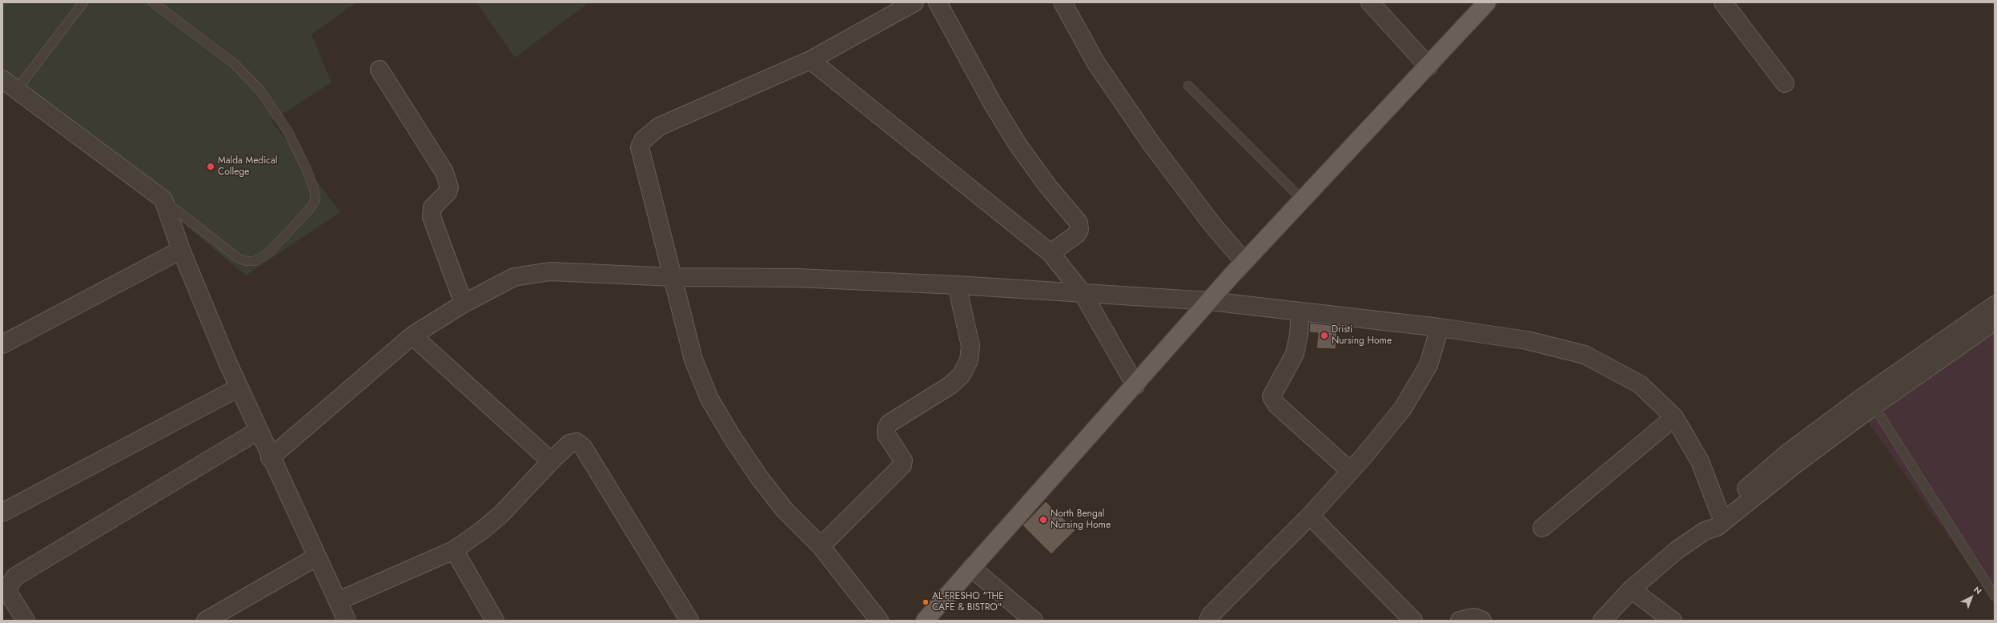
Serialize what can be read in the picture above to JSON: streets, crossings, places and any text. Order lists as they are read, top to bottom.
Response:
{
  "places": [
    "Malda Medical College",
    "Dristi Nursing Home",
    "North Bengal Nursing Home",
    "AL-FRESHO \"THE CAFE & BISTRO\""
  ],
  "north": "top right"
}
